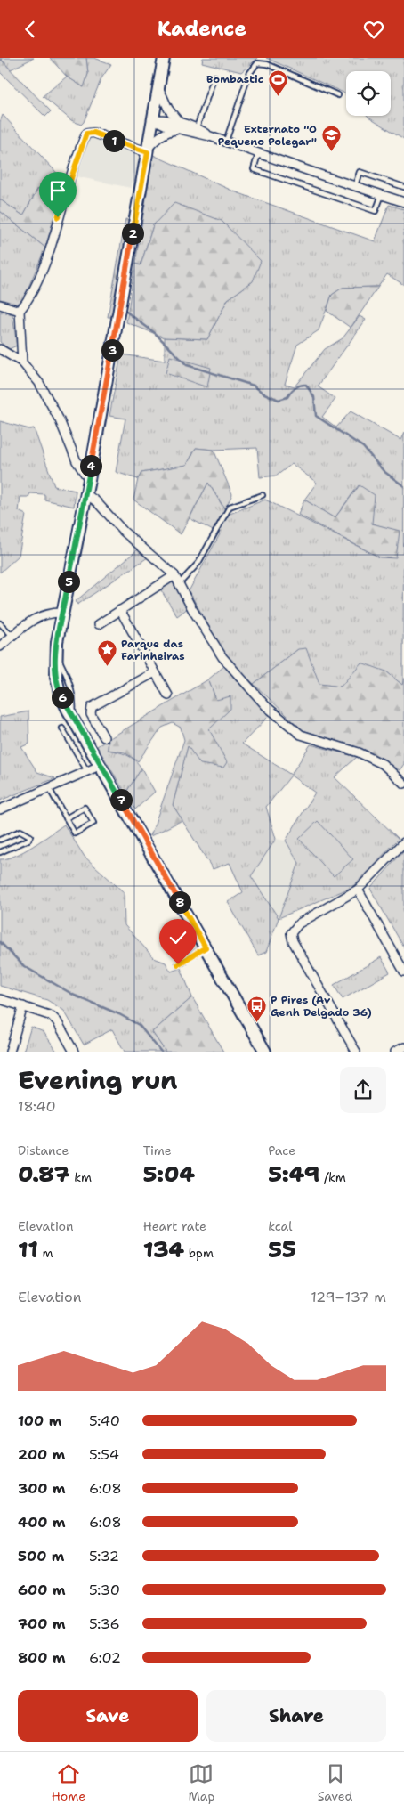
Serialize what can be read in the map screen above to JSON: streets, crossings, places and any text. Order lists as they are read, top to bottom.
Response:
{
  "places": {
    "sports": ["Bombastic"],
    "school or university": ["Externato \"O Pequeno Polegar\""],
    "place": ["Parque das Farinheiras"],
    "bus stop": ["P Pires (Av Genh Delgado 36)"]
  },
  "page": {
    "header": "Kadence",
    "pins": [
      "1",
      "2",
      "3",
      "4",
      "5",
      "6",
      "7",
      "8"
    ],
    "heading": ["Evening run", "18:40"],
    "stats": [
      ["Distance", "0.87 km"],
      ["Time", "5:04"],
      ["Pace", "5:49 /km"],
      ["Elevation", "11 m"],
      ["Heart rate", "134 bpm"],
      ["kcal", "55"]
    ],
    "chart": ["Elevation", "129–137 m"],
    "list": [
      {
        "name": "100 m",
        "note": "5:40"
      },
      {
        "name": "200 m",
        "note": "5:54"
      },
      {
        "name": "300 m",
        "note": "6:08"
      },
      {
        "name": "400 m",
        "note": "6:08"
      },
      {
        "name": "500 m",
        "note": "5:32"
      },
      {
        "name": "600 m",
        "note": "5:30"
      },
      {
        "name": "700 m",
        "note": "5:36"
      },
      {
        "name": "800 m",
        "note": "6:02"
      }
    ],
    "buttons": ["Save", "Share"],
    "tabs": ["Home", "Map", "Saved"]
  }
}
